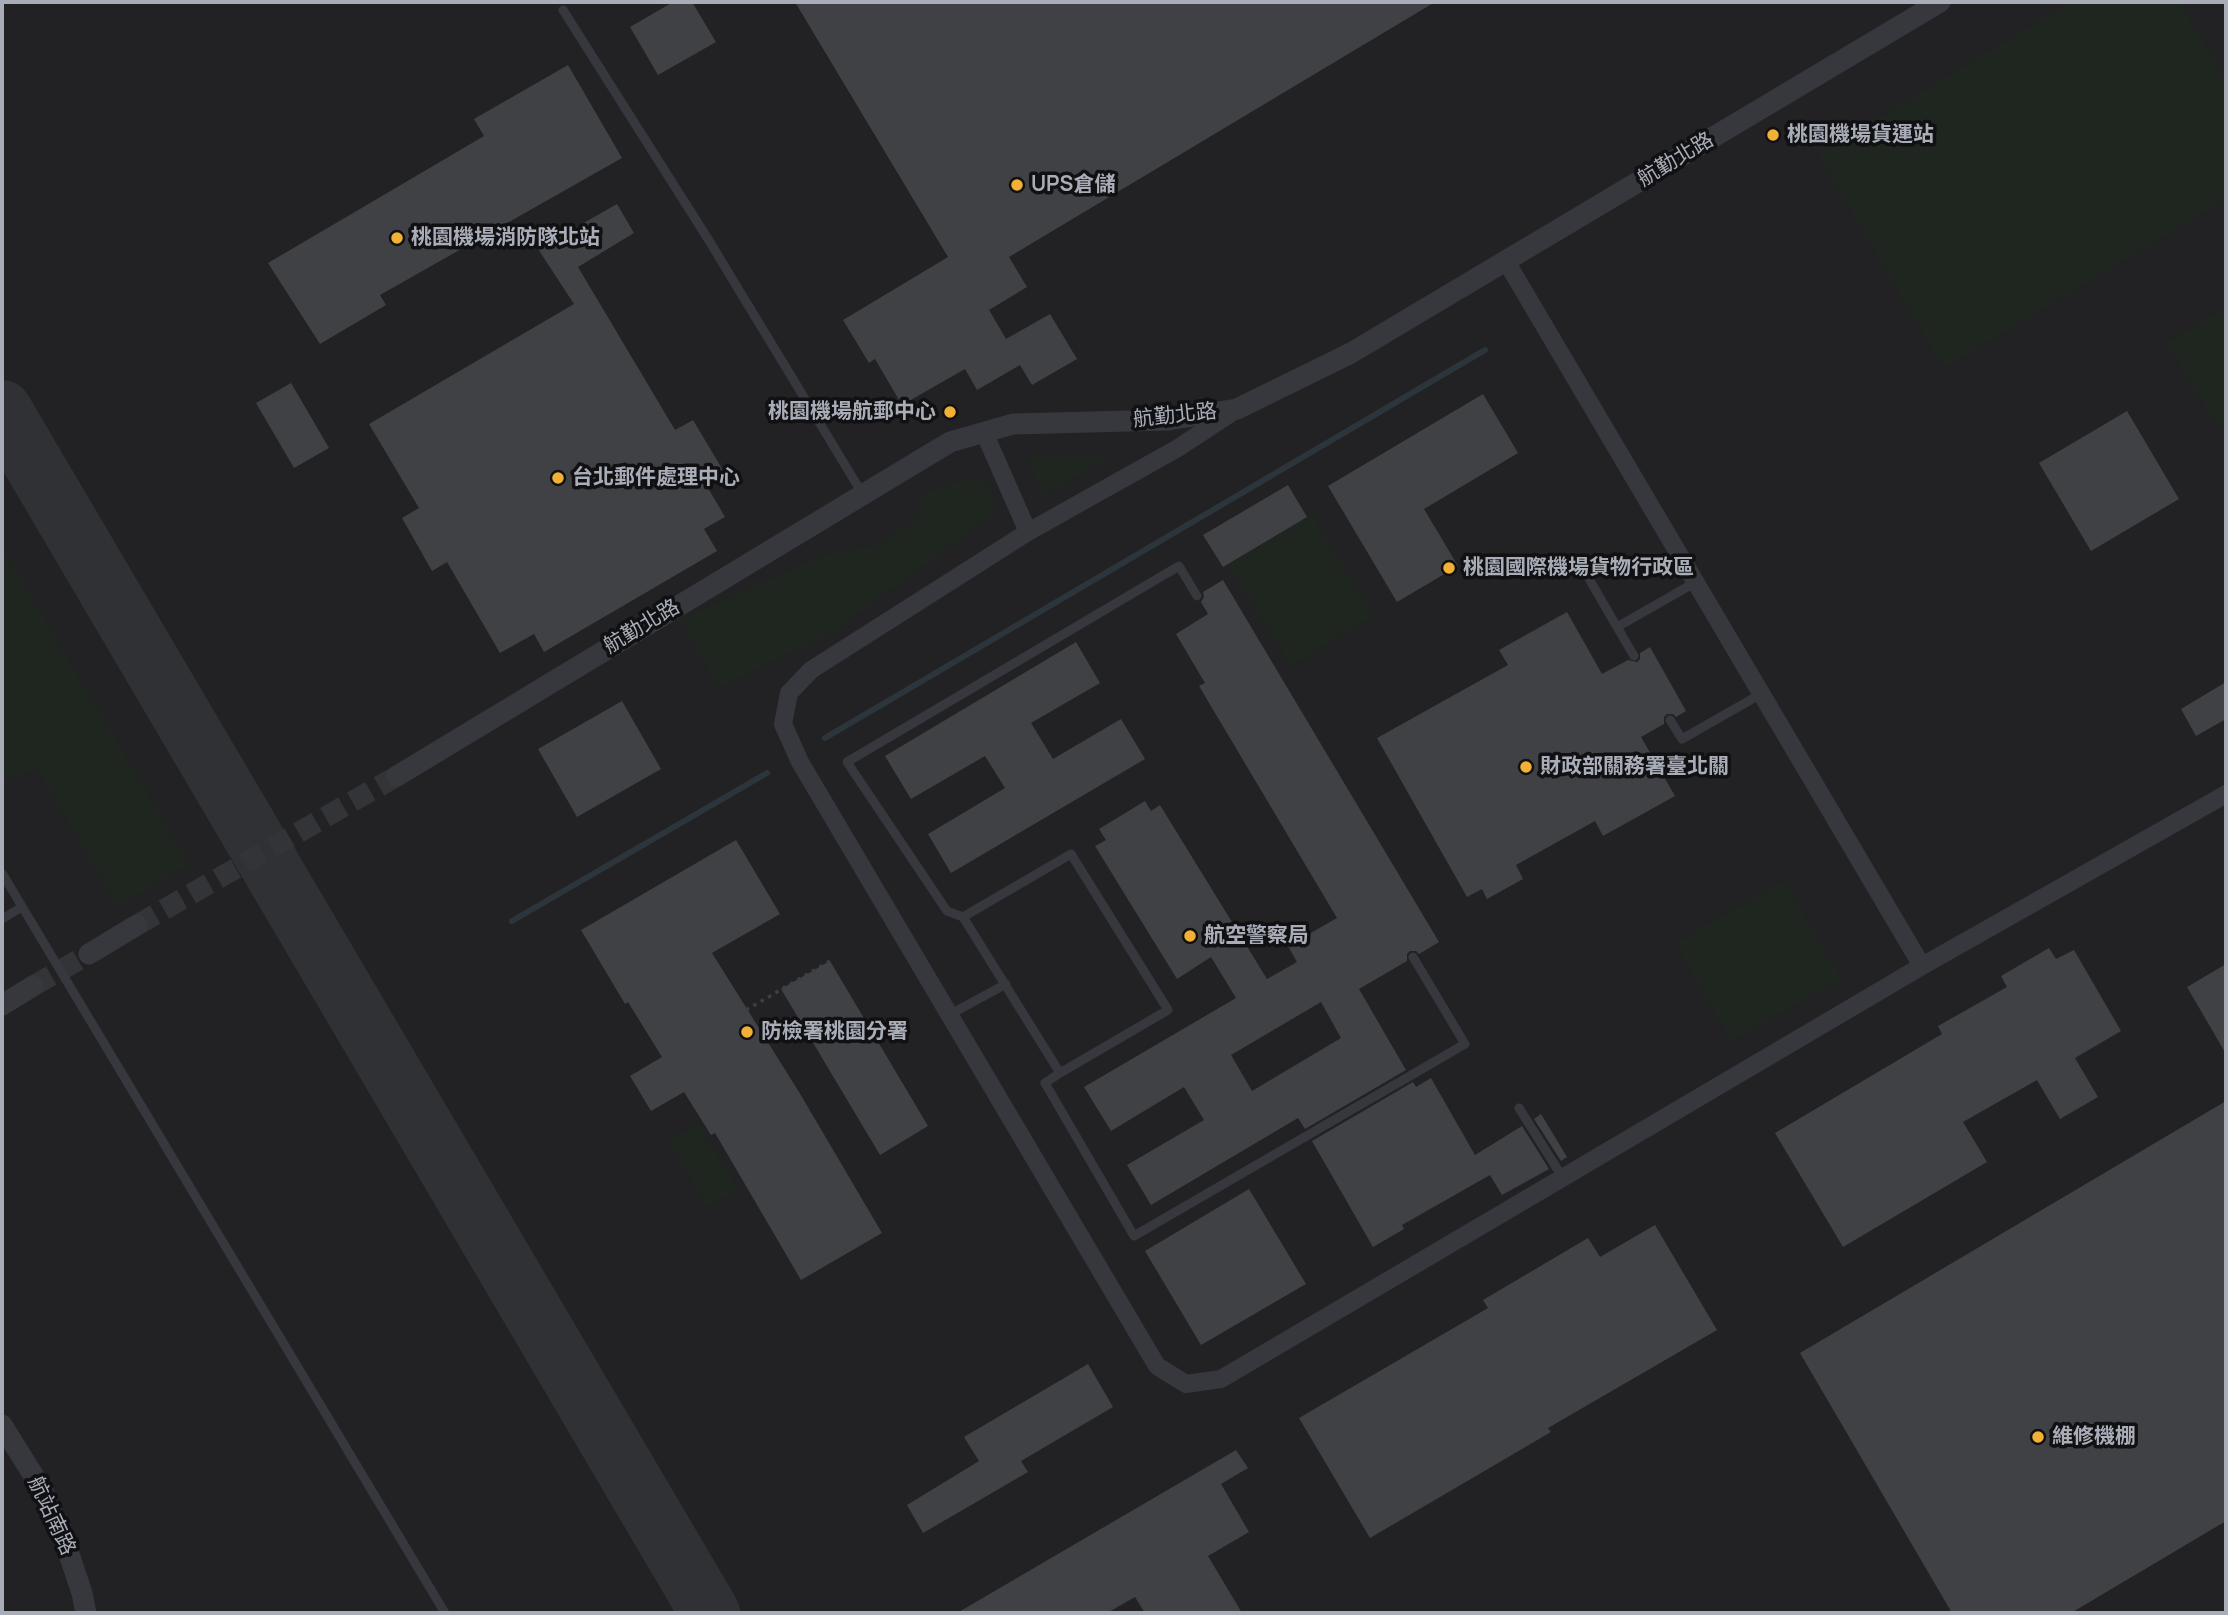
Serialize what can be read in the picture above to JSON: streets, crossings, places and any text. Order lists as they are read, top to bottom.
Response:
{
  "streets": {
    "street": ["航勤北路", "航站南路"]
  },
  "places": [
    "桃園機場貨運站",
    "UPS倉儲",
    "桃園機場消防隊北站",
    "桃園機場航郵中心",
    "台北郵件處理中心",
    "桃園國際機場貨物行政區",
    "財政部關務署臺北關",
    "航空警察局",
    "防檢署桃園分署",
    "維修機棚"
  ]
}
